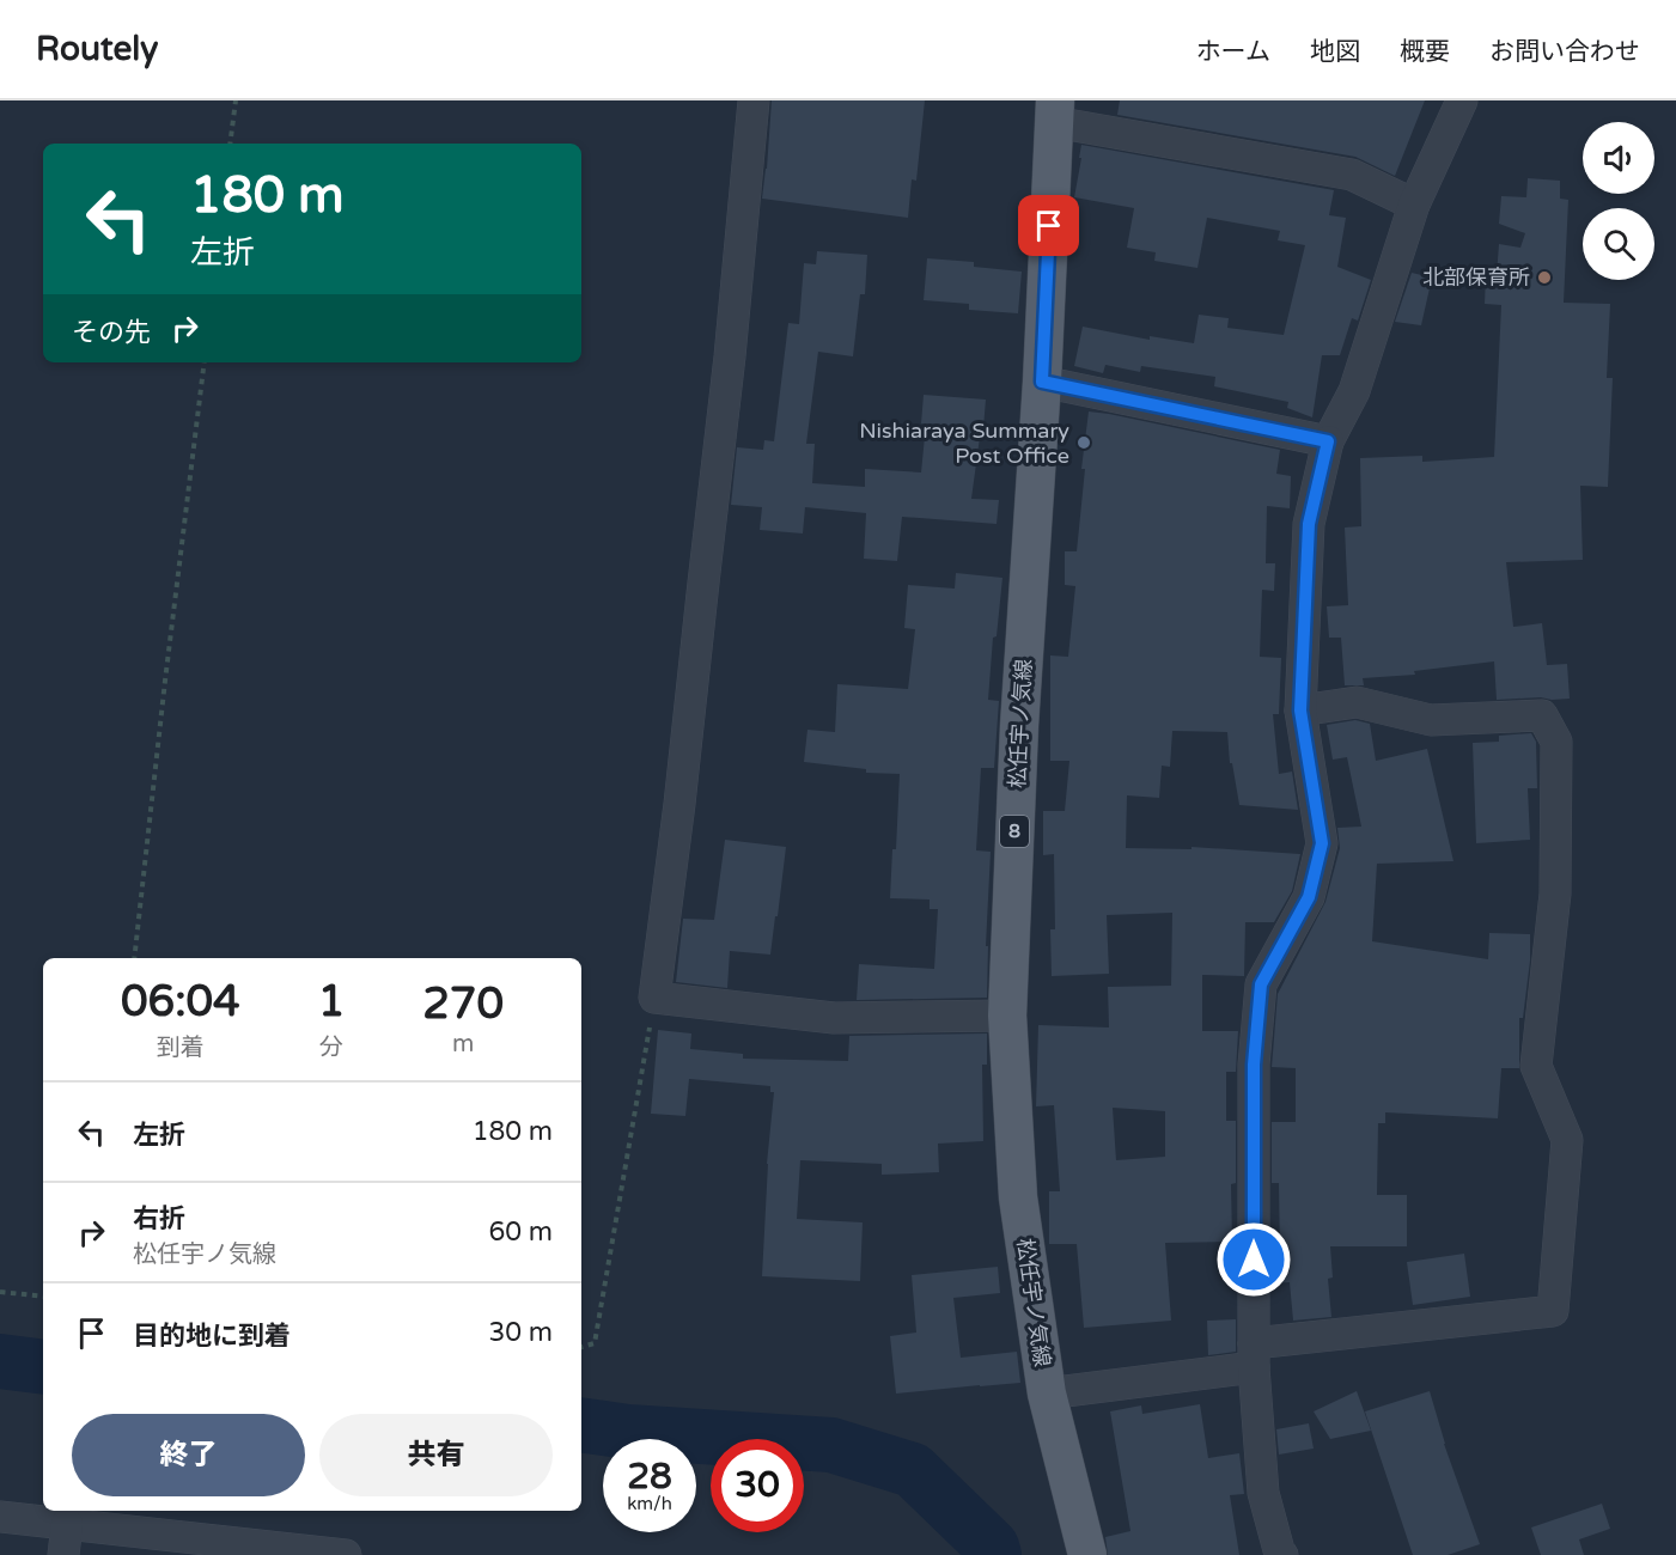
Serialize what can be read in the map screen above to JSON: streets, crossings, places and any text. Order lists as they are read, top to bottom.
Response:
{
  "streets": {
    "main road": ["松任宇ノ気線", "8"]
  },
  "places": ["北部保育所", "Nishiaraya Summary Post Office"],
  "page": {
    "header": "Routely",
    "nav": [
      "ホーム",
      "地図",
      "概要",
      "お問い合わせ"
    ],
    "turn": ["180 m", "左折"],
    "then": "その先",
    "eta": [
      "06:04",
      "到着",
      "1",
      "分",
      "270",
      "m"
    ],
    "list": [
      {
        "name": "左折",
        "value": "180 m"
      },
      {
        "name": "右折",
        "note": "松任宇ノ気線",
        "value": "60 m"
      },
      {
        "name": "目的地に到着",
        "value": "30 m"
      }
    ],
    "buttons": ["終了", "共有"],
    "speed": "28 km/h",
    "limit": "30"
  }
}
